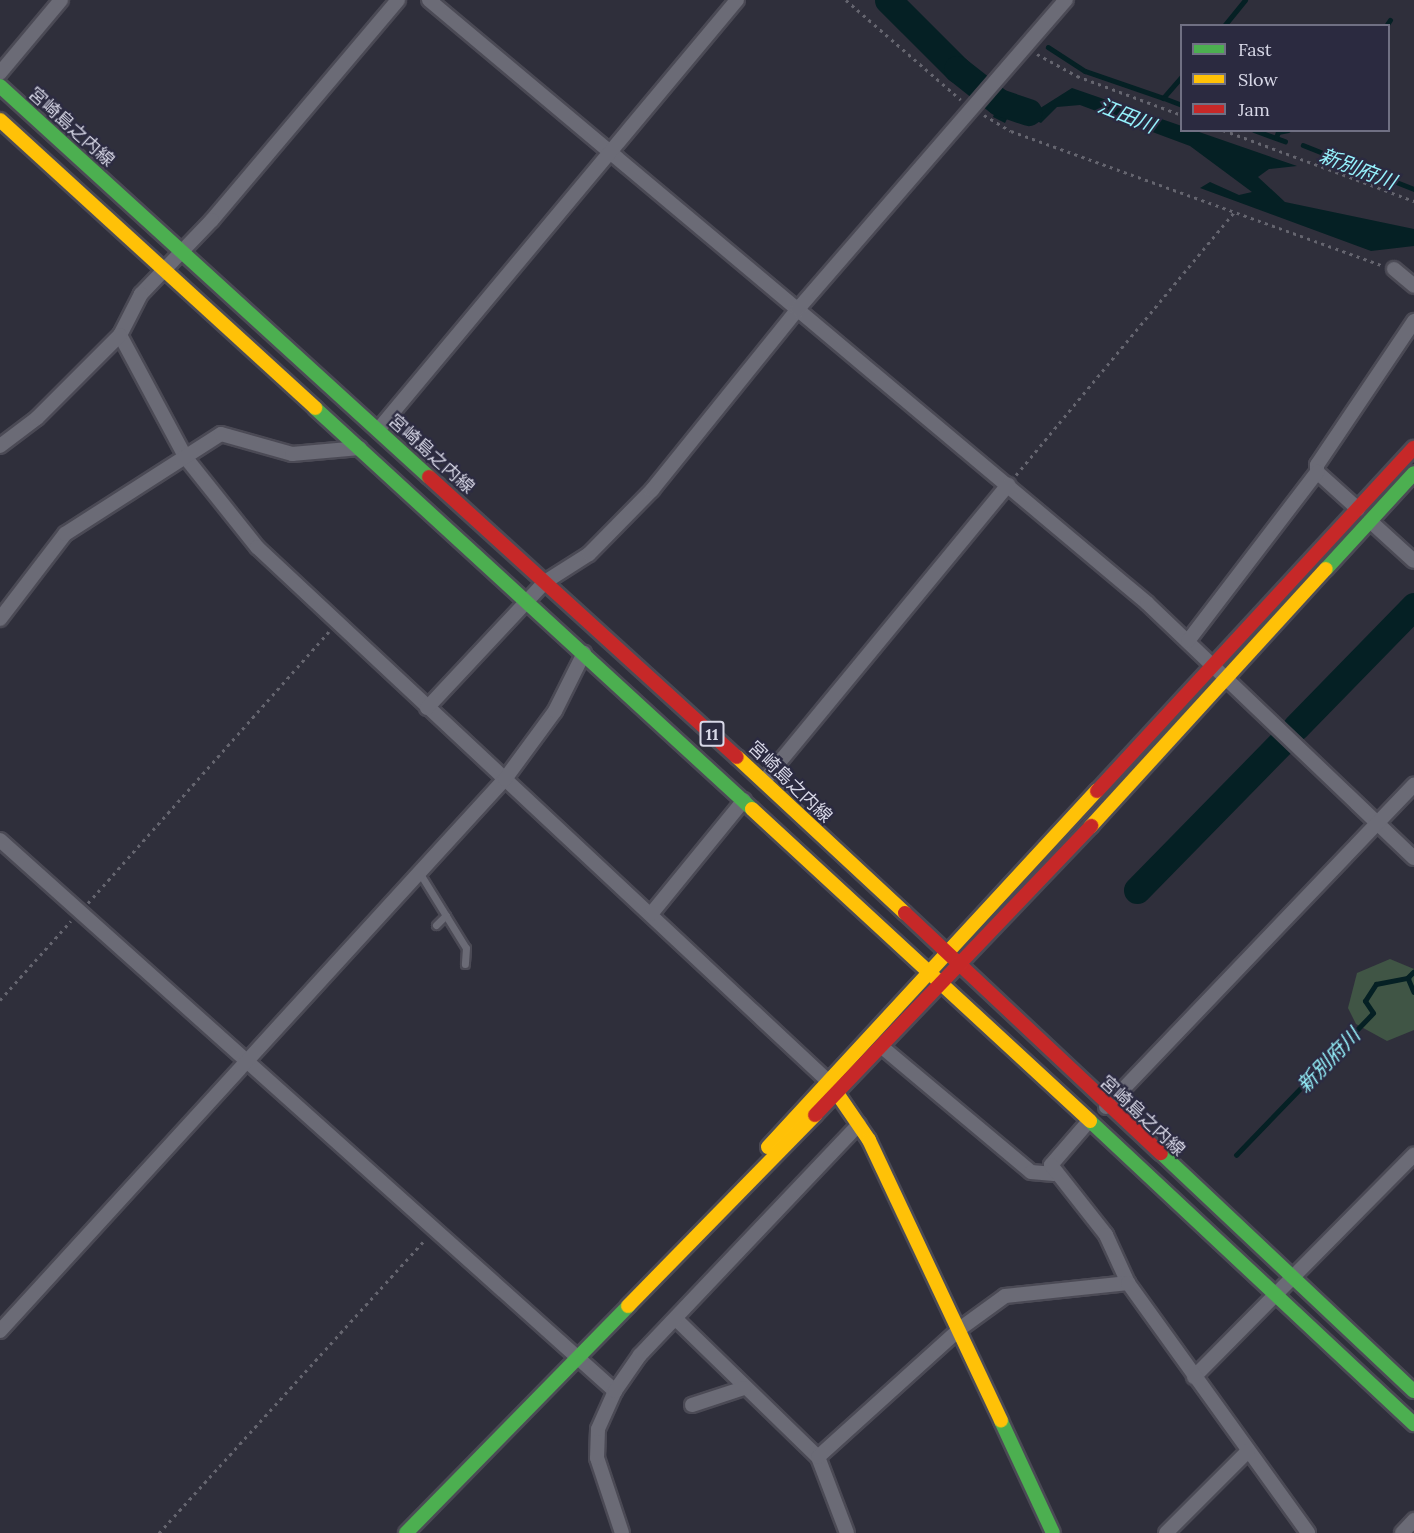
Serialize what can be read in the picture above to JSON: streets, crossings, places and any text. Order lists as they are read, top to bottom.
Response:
{
  "streets": {
    "main road": ["宮崎島之内線", "11"]
  },
  "water": ["江田川", "新別府川"],
  "legend": ["Fast", "Slow", "Jam"]
}
